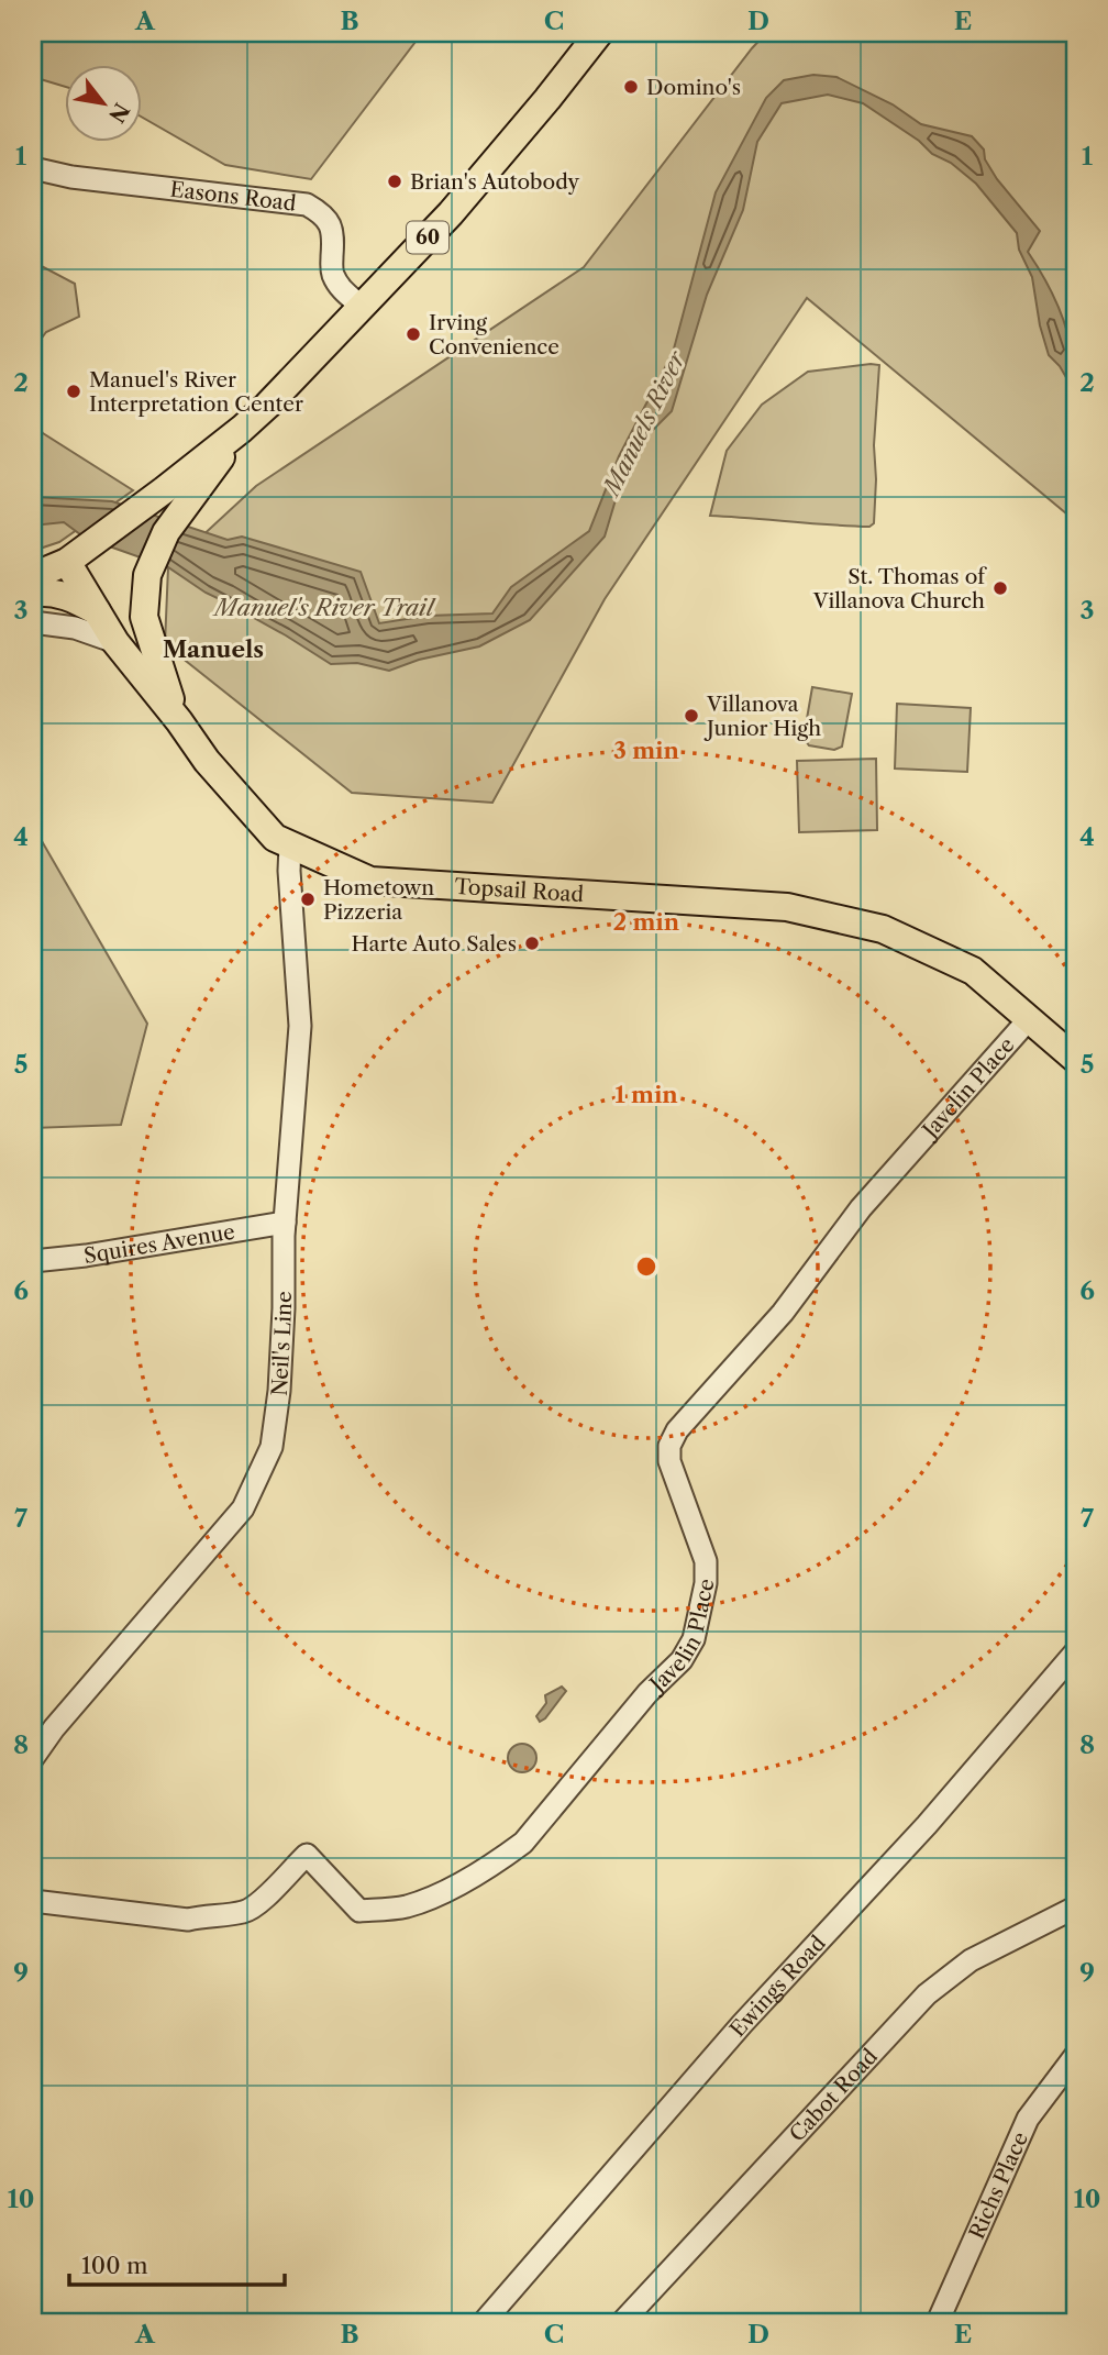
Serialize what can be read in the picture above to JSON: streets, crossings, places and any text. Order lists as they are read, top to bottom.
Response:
{
  "streets": {
    "main road": ["60", "Topsail Road"],
    "street": [
      "Easons Road",
      "Javelin Place",
      "Squires Avenue",
      "Neil's Line",
      "Ewings Road",
      "Cabot Road",
      "Richs Place"
    ]
  },
  "crossings": [
    ["Easons Road", "60"],
    ["60", "Topsail Road"],
    ["Topsail Road", "Javelin Place"],
    ["Topsail Road", "Neil's Line"],
    ["Squires Avenue", "Neil's Line"]
  ],
  "districts": ["Manuels"],
  "water": ["Manuels River", "Manuel's River Trail"],
  "places": [
    "Domino's",
    "Brian's Autobody",
    "Irving Convenience",
    "Manuel's River Interpretation Center",
    "St. Thomas of Villanova Church",
    "Villanova Junior High",
    "Hometown Pizzeria",
    "Harte Auto Sales"
  ],
  "scale_bar": "100 m",
  "north": "bottom right",
  "grid": {
    "columns": [
      "A",
      "B",
      "C",
      "D",
      "E"
    ],
    "rows": [
      "1",
      "2",
      "3",
      "4",
      "5",
      "6",
      "7",
      "8",
      "9",
      "10"
    ]
  },
  "rings": ["3 min", "2 min", "1 min"]
}
